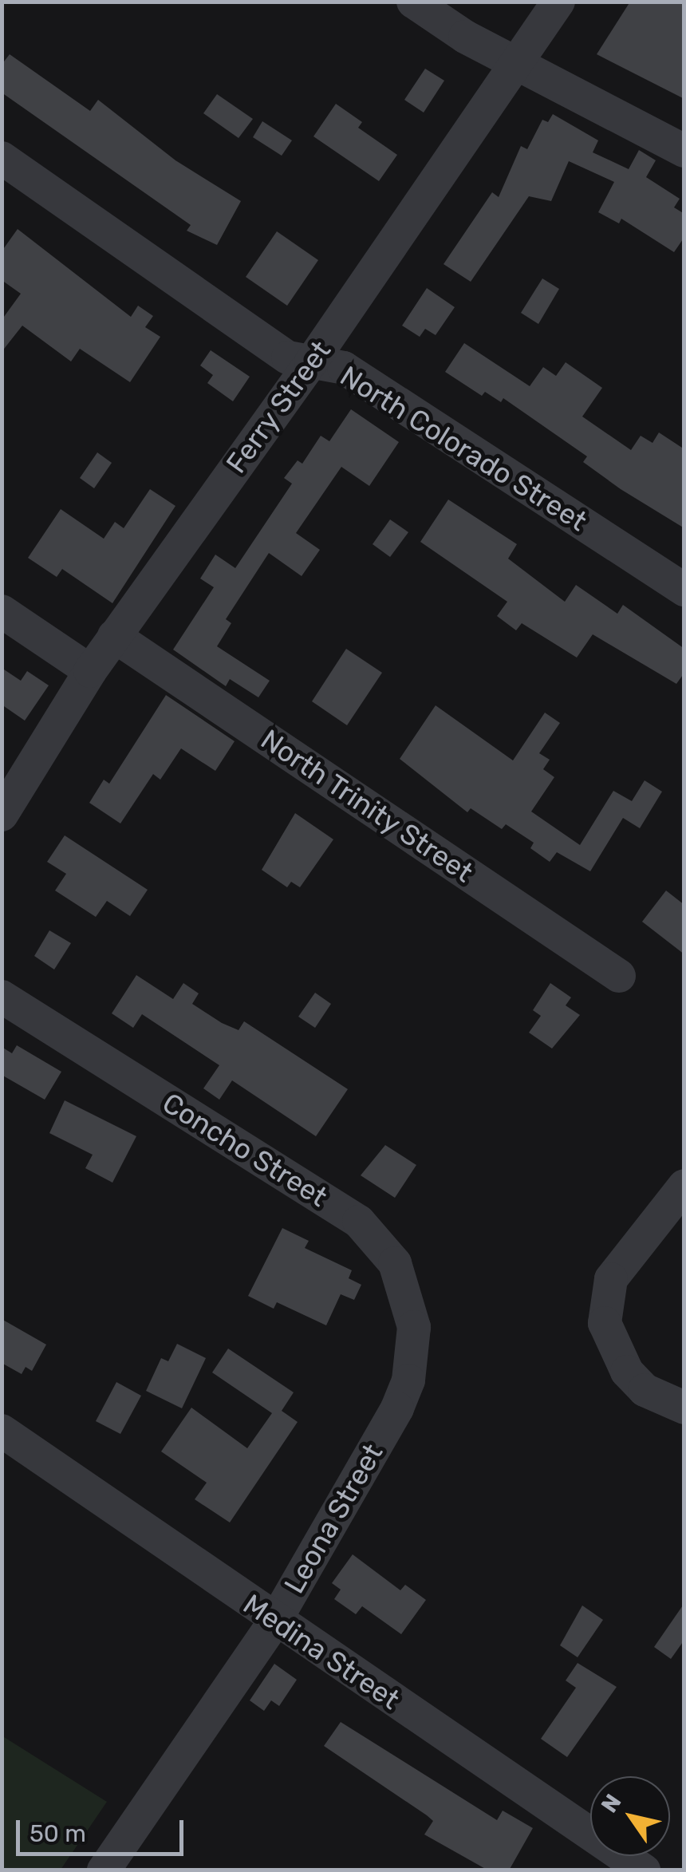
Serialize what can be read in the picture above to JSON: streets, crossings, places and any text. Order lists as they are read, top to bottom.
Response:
{
  "streets": {
    "street": [
      "Ferry Street",
      "North Colorado Street",
      "North Trinity Street",
      "Concho Street",
      "Leona Street",
      "Medina Street"
    ]
  },
  "crossings": [
    ["Ferry Street", "North Colorado Street"],
    ["Ferry Street", "North Trinity Street"],
    ["Concho Street", "Leona Street"],
    ["Leona Street", "Medina Street"]
  ],
  "scale_bar": "50 m",
  "north": "top left"
}
